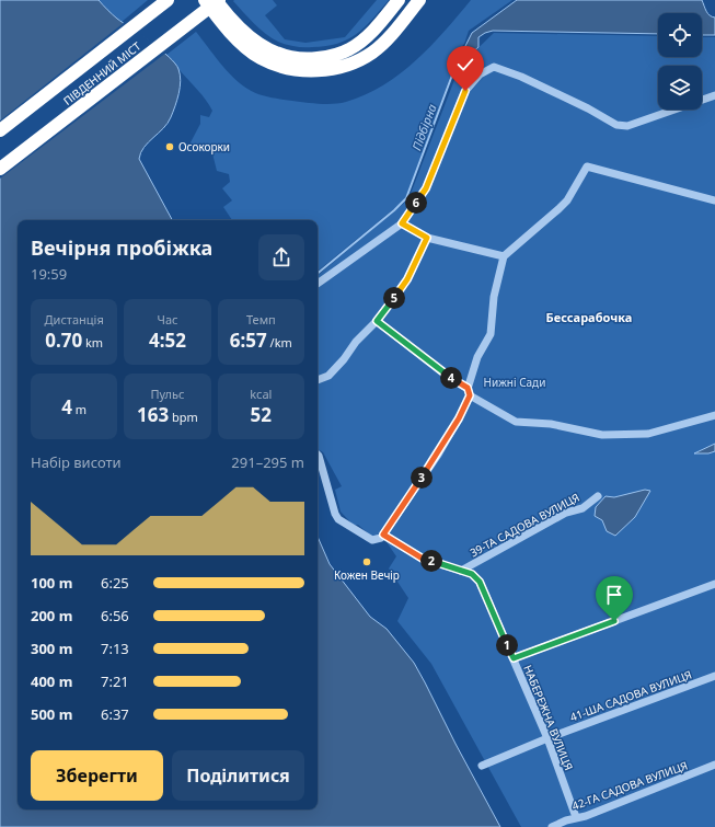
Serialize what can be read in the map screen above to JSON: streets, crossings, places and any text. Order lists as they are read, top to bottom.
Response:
{
  "streets": {
    "highway": ["ПІВДЕННИЙ МІСТ"],
    "street": [
      "39-ТА САДОВА ВУЛИЦЯ",
      "41-ША САДОВА ВУЛИЦЯ",
      "НАБЕРЕЖНА ВУЛИЦЯ",
      "42-ГА САДОВА ВУЛИЦЯ"
    ]
  },
  "crossings": [
    ["39-ТА САДОВА ВУЛИЦЯ", "НАБЕРЕЖНА ВУЛИЦЯ"],
    ["41-ША САДОВА ВУЛИЦЯ", "НАБЕРЕЖНА ВУЛИЦЯ"],
    ["НАБЕРЕЖНА ВУЛИЦЯ", "42-ГА САДОВА ВУЛИЦЯ"]
  ],
  "districts": ["Бессарабочка"],
  "water": ["Підбірна"],
  "parks": ["Нижні Сади"],
  "places": ["Осокорки", "Кожен Вечір"],
  "page": {
    "pins": [
      "6",
      "5",
      "4",
      "3",
      "2",
      "1"
    ],
    "heading": ["Вечірня пробіжка", "19:59"],
    "stats": [
      ["Дистанція", "0.70 km"],
      ["Час", "4:52"],
      ["Темп", "6:57 /km"],
      ["4 m"],
      ["Пульс", "163 bpm"],
      ["kcal", "52"]
    ],
    "chart": ["Набір висоти", "291–295 m"],
    "list": [
      {
        "name": "100 m",
        "note": "6:25"
      },
      {
        "name": "200 m",
        "note": "6:56"
      },
      {
        "name": "300 m",
        "note": "7:13"
      },
      {
        "name": "400 m",
        "note": "7:21"
      },
      {
        "name": "500 m",
        "note": "6:37"
      }
    ],
    "buttons": ["Зберегти", "Поділитися"]
  }
}
